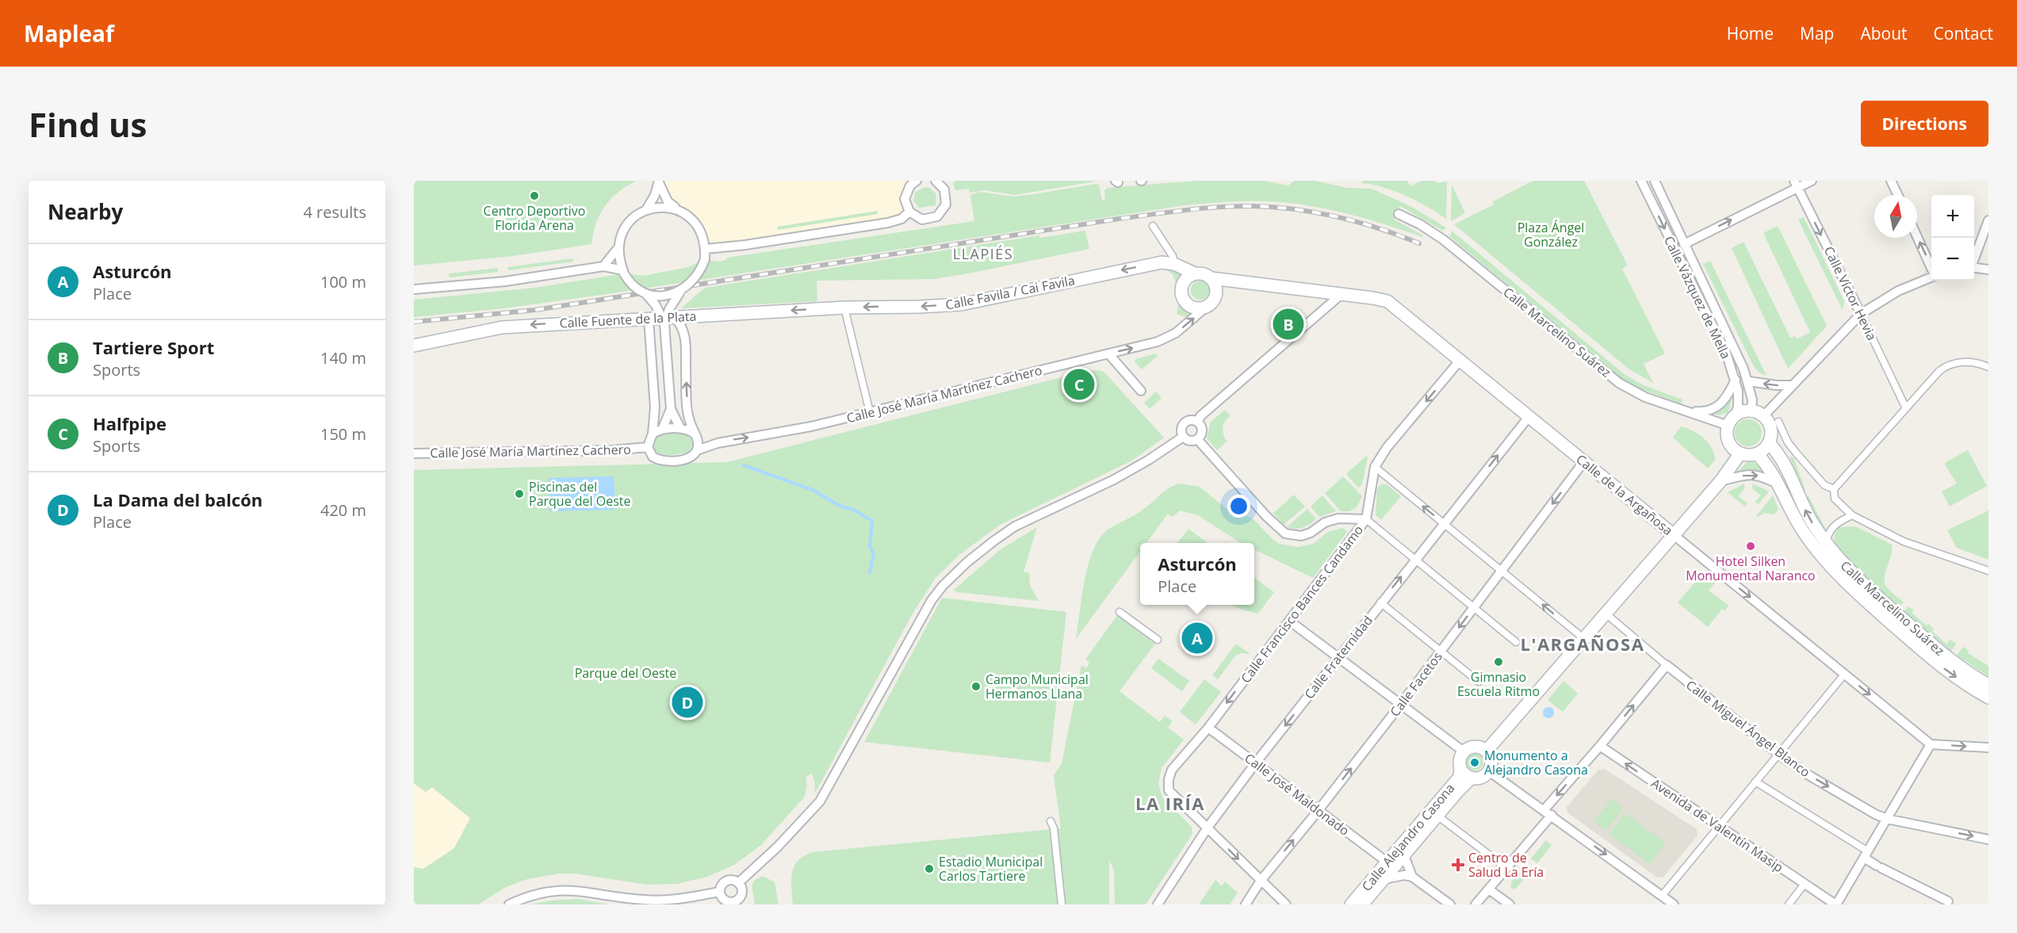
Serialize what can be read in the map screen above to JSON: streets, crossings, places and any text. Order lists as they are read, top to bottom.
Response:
{
  "streets": {
    "main road": [
      "Calle Favila / Cai Favila",
      "Calle Fuente de la Plata",
      "Calle Marcelino Suárez",
      "Calle de la Argañosa",
      "Calle Alejandro Casona"
    ],
    "street": [
      "Calle Víctor Hevia",
      "Calle Vázquez de Mella",
      "Calle José María Martínez Cachero",
      "Calle Francisco Bances Candamo",
      "Calle Fraternidad",
      "Calle Facetos",
      "Calle Miguel Ángel Blanco",
      "Calle José Maldonado",
      "Avenida de Valentín Masip"
    ]
  },
  "crossings": [
    ["Calle Favila / Cai Favila", "Calle Fuente de la Plata"],
    ["Calle Vázquez de Mella", "Calle Marcelino Suárez"],
    ["Calle José María Martínez Cachero", "Calle de la Argañosa"],
    ["Calle de la Argañosa", "Calle Francisco Bances Candamo"],
    ["Calle de la Argañosa", "Calle Fraternidad"],
    ["Calle de la Argañosa", "Calle Facetos"],
    ["Calle Francisco Bances Candamo", "Calle Fraternidad"],
    ["Calle Francisco Bances Candamo", "Calle José Maldonado"],
    ["Calle Fraternidad", "Calle José Maldonado"],
    ["Calle Facetos", "Calle José Maldonado"],
    ["Calle José Maldonado", "Calle Alejandro Casona"]
  ],
  "one_way": [
    "Calle Favila / Cai Favila",
    "Calle Víctor Hevia",
    "Calle Fuente de la Plata",
    "Calle José María Martínez Cachero",
    "Calle de la Argañosa",
    "Calle Francisco Bances Candamo",
    "Avenida de Valentín Masip"
  ],
  "districts": ["LLAPIÉS", "L'ARGAÑOSA", "LA IRÍA"],
  "parks": ["Plaza Ángel González", "Parque del Oeste"],
  "places": {
    "other": [
      "Centro Deportivo Florida Arena",
      "Piscinas del Parque del Oeste",
      "Hotel Silken Monumental Naranco",
      "Gimnasio Escuela Ritmo",
      "Campo Municipal Hermanos Llana",
      "Monumento a Alejandro Casona",
      "Estadio Municipal Carlos Tartiere"
    ],
    "health": ["Centro de Salud La Ería"]
  },
  "north": "top",
  "page": {
    "header": "Mapleaf",
    "nav": [
      "Home",
      "Map",
      "About",
      "Contact"
    ],
    "buttons": "Directions",
    "title": "Find us",
    "heading": ["Nearby", "4 results"],
    "map_buttons": ["+", "−"],
    "list": [
      {
        "mark": "A",
        "name": "Asturcón",
        "note": "Place",
        "value": "100 m"
      },
      {
        "mark": "B",
        "name": "Tartiere Sport",
        "note": "Sports",
        "value": "140 m"
      },
      {
        "mark": "C",
        "name": "Halfpipe",
        "note": "Sports",
        "value": "150 m"
      },
      {
        "mark": "D",
        "name": "La Dama del balcón",
        "note": "Place",
        "value": "420 m"
      }
    ],
    "pins": [
      "B",
      "C",
      "A",
      "D"
    ],
    "popup": ["Asturcón", "Place"]
  }
}
